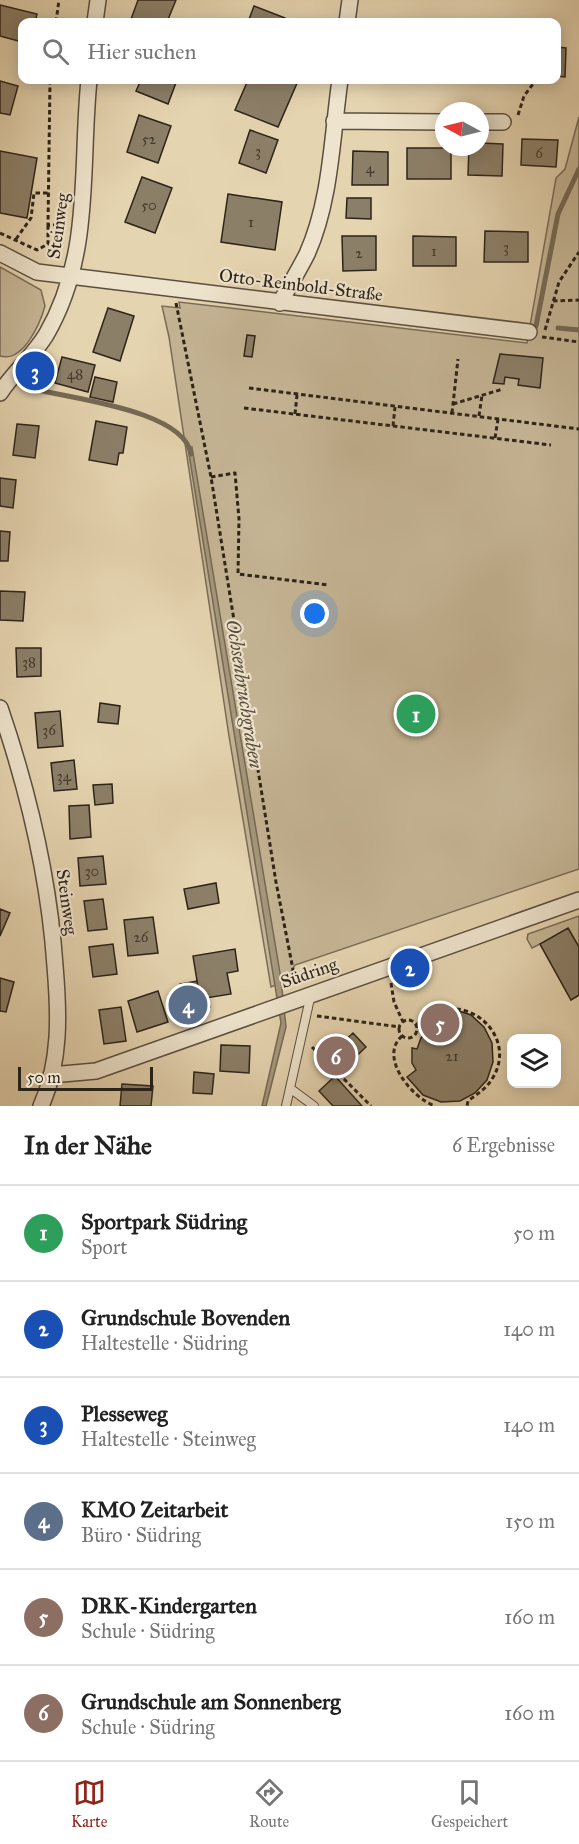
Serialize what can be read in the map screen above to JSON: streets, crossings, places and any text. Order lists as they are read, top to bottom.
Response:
{
  "streets": {
    "street": ["Steinweg", "Otto-Reinbold-Straße", "Südring"]
  },
  "crossings": [
    ["Steinweg", "Otto-Reinbold-Straße"],
    ["Steinweg", "Südring"]
  ],
  "water": ["Ochsenbruchgraben"],
  "house_numbers": [
    "52",
    "3",
    "6",
    "4",
    "50",
    "1",
    "3",
    "1",
    "2",
    "48",
    "38",
    "36",
    "34",
    "30",
    "26",
    "21"
  ],
  "scale_bar": "50 m",
  "north": "left",
  "page": {
    "search": "Hier suchen",
    "pins": [
      "3",
      "1",
      "2",
      "4",
      "5",
      "6"
    ],
    "scale": "50 m",
    "heading": ["In der Nähe", "6 Ergebnisse"],
    "list": [
      {
        "mark": "1",
        "name": "Sportpark Südring",
        "note": "Sport",
        "value": "50 m"
      },
      {
        "mark": "2",
        "name": "Grundschule Bovenden",
        "note": "Haltestelle · Südring",
        "value": "140 m"
      },
      {
        "mark": "3",
        "name": "Plesseweg",
        "note": "Haltestelle · Steinweg",
        "value": "140 m"
      },
      {
        "mark": "4",
        "name": "KMO Zeitarbeit",
        "note": "Büro · Südring",
        "value": "150 m"
      },
      {
        "mark": "5",
        "name": "DRK-Kindergarten",
        "note": "Schule · Südring",
        "value": "160 m"
      },
      {
        "mark": "6",
        "name": "Grundschule am Sonnenberg",
        "note": "Schule · Südring",
        "value": "160 m"
      }
    ],
    "nav": ["Karte", "Route", "Gespeichert"]
  }
}
